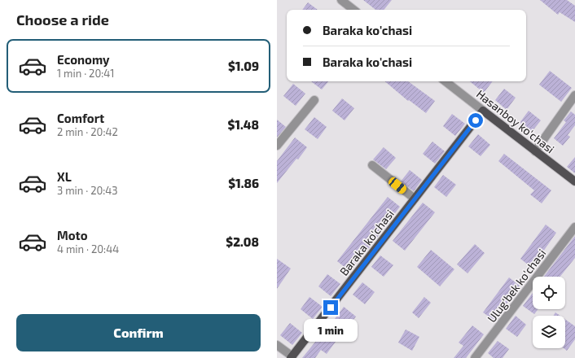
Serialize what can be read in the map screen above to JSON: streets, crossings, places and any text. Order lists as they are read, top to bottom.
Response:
{
  "streets": {
    "main road": ["Hasanboy ko'chasi", "Baraka ko'chasi"],
    "street": ["Ulug'bek ko'chasi"]
  },
  "crossings": [
    ["Hasanboy ko'chasi", "Baraka ko'chasi"]
  ],
  "page": {
    "heading": "Choose a ride",
    "banner": ["Baraka ko'chasi", "Baraka ko'chasi"],
    "list": [
      {
        "name": "Economy",
        "note": "1 min · 20:41",
        "value": "$1.09"
      },
      {
        "name": "Comfort",
        "note": "2 min · 20:42",
        "value": "$1.48"
      },
      {
        "name": "XL",
        "note": "3 min · 20:43",
        "value": "$1.86"
      },
      {
        "name": "Moto",
        "note": "4 min · 20:44",
        "value": "$2.08"
      }
    ],
    "buttons": "Confirm",
    "bubble": "1 min"
  }
}
